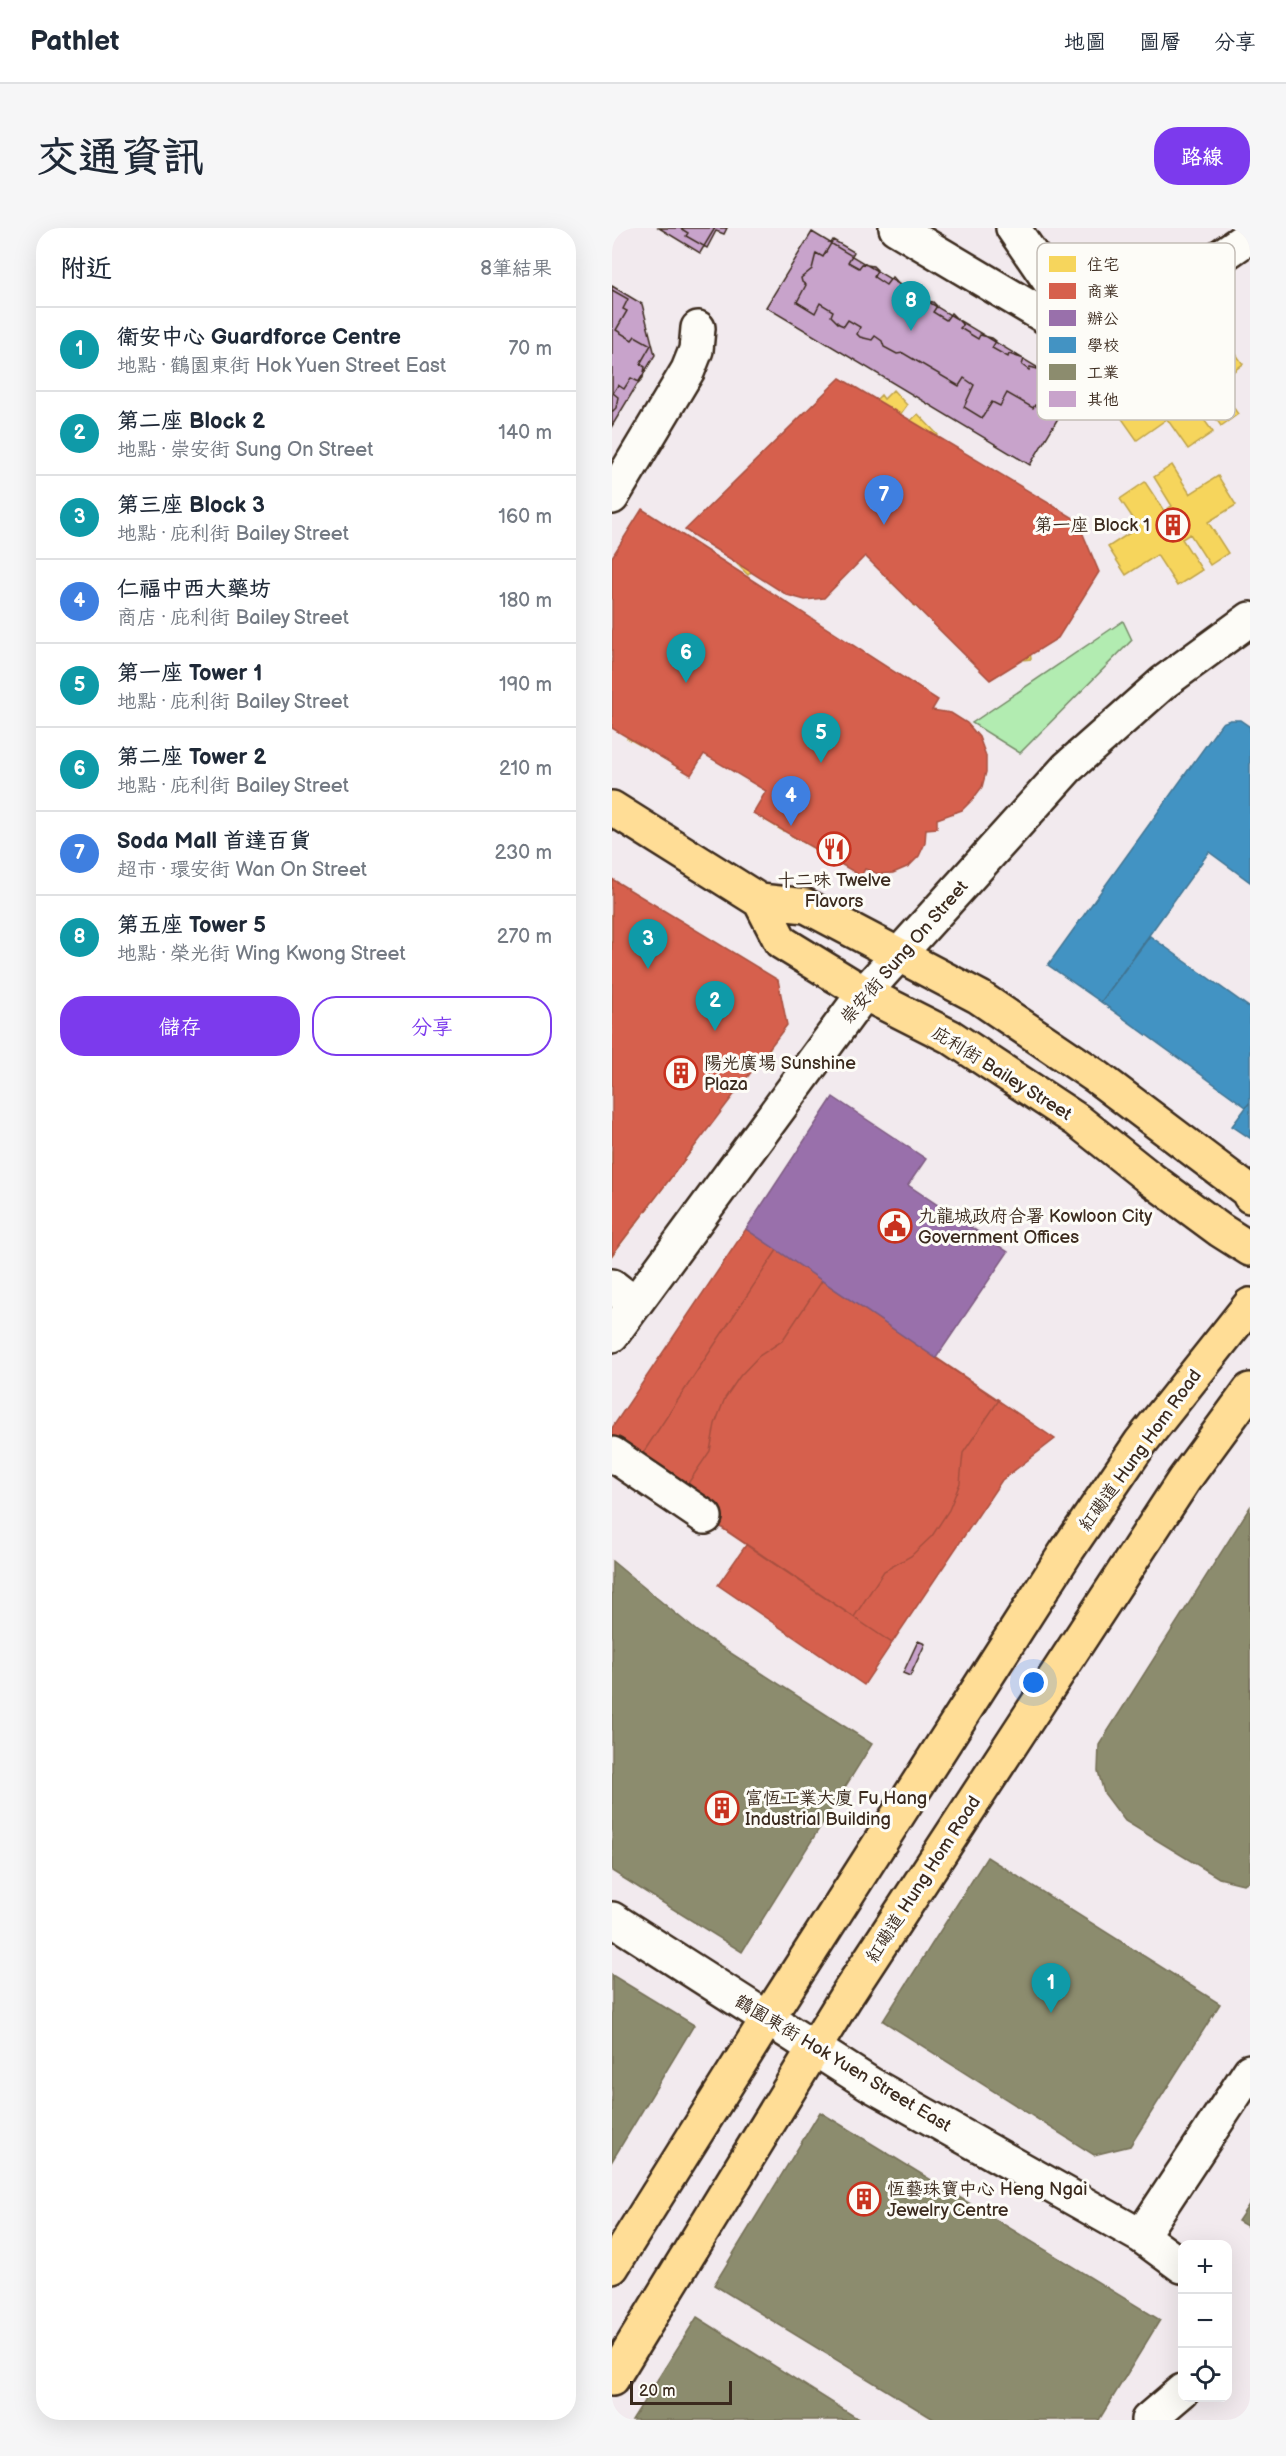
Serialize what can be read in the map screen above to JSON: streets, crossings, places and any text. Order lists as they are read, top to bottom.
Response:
{
  "streets": {
    "main road": ["庇利街 Bailey Street", "紅磡道 Hung Hom Road"],
    "street": ["崇安街 Sung On Street", "鶴園東街 Hok Yuen Street East"]
  },
  "crossings": [
    ["崇安街 Sung On Street", "庇利街 Bailey Street"],
    ["紅磡道 Hung Hom Road", "鶴園東街 Hok Yuen Street East"]
  ],
  "places": {
    "building": [
      "第一座 Block 1",
      "陽光廣場 Sunshine Plaza",
      "富恆工業大廈 Fu Hang Industrial Building",
      "恆藝珠寶中心 Heng Ngai Jewelry Centre"
    ],
    "restaurant": ["十二味 Twelve Flavors"],
    "public building": ["九龍城政府合署 Kowloon City Government Offices"]
  },
  "legend": [
    "住宅",
    "商業",
    "辦公",
    "學校",
    "工業",
    "其他"
  ],
  "scale_bar": "20 m",
  "page": {
    "header": "Pathlet",
    "nav": ["地圖", "圖層", "分享"],
    "buttons": [
      "路線",
      ["儲存", "分享"]
    ],
    "title": "交通資訊",
    "heading": ["附近", "8筆結果"],
    "pins": [
      "8",
      "7",
      "6",
      "5",
      "4",
      "3",
      "2",
      "1"
    ],
    "list": [
      {
        "mark": "1",
        "name": "衛安中心 Guardforce Centre",
        "note": "地點 · 鶴園東街 Hok Yuen Street East",
        "value": "70 m"
      },
      {
        "mark": "2",
        "name": "第二座 Block 2",
        "note": "地點 · 崇安街 Sung On Street",
        "value": "140 m"
      },
      {
        "mark": "3",
        "name": "第三座 Block 3",
        "note": "地點 · 庇利街 Bailey Street",
        "value": "160 m"
      },
      {
        "mark": "4",
        "name": "仁福中西大藥坊",
        "note": "商店 · 庇利街 Bailey Street",
        "value": "180 m"
      },
      {
        "mark": "5",
        "name": "第一座 Tower 1",
        "note": "地點 · 庇利街 Bailey Street",
        "value": "190 m"
      },
      {
        "mark": "6",
        "name": "第二座 Tower 2",
        "note": "地點 · 庇利街 Bailey Street",
        "value": "210 m"
      },
      {
        "mark": "7",
        "name": "Soda Mall 首達百貨",
        "note": "超市 · 環安街 Wan On Street",
        "value": "230 m"
      },
      {
        "mark": "8",
        "name": "第五座 Tower 5",
        "note": "地點 · 榮光街 Wing Kwong Street",
        "value": "270 m"
      }
    ],
    "map_buttons": ["+", "−"],
    "scale": "20 m"
  }
}
